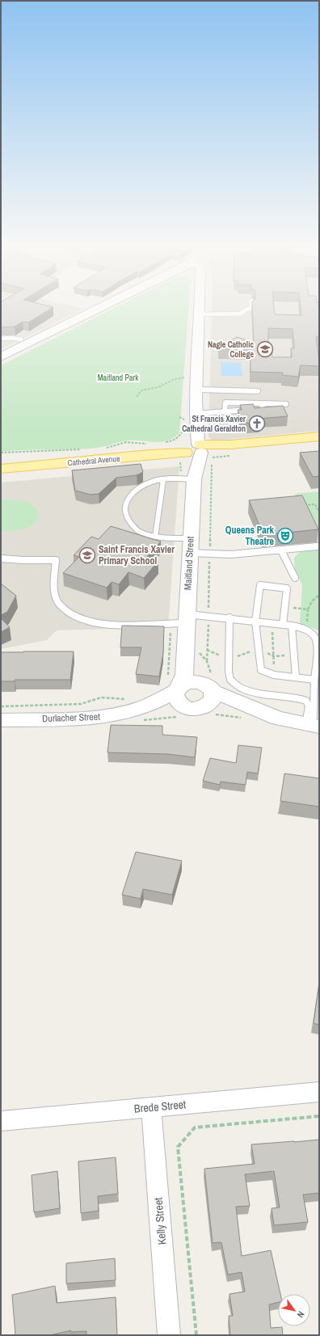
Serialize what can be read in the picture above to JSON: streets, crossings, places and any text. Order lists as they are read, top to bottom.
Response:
{
  "streets": {
    "main road": ["Cathedral Avenue", "Maitland Street", "Durlacher Street"],
    "street": ["Brede Street", "Kelly Street"]
  },
  "crossings": [
    ["Cathedral Avenue", "Maitland Street"],
    ["Maitland Street", "Durlacher Street"],
    ["Brede Street", "Kelly Street"]
  ],
  "parks": ["Maitland Park"],
  "places": {
    "school or university": ["Nagle Catholic College", "Saint Francis Xavier Primary School"],
    "church": ["St Francis Xavier Cathedral Geraldton"],
    "theatre": ["Queens Park Theatre"]
  },
  "north": "bottom right"
}
